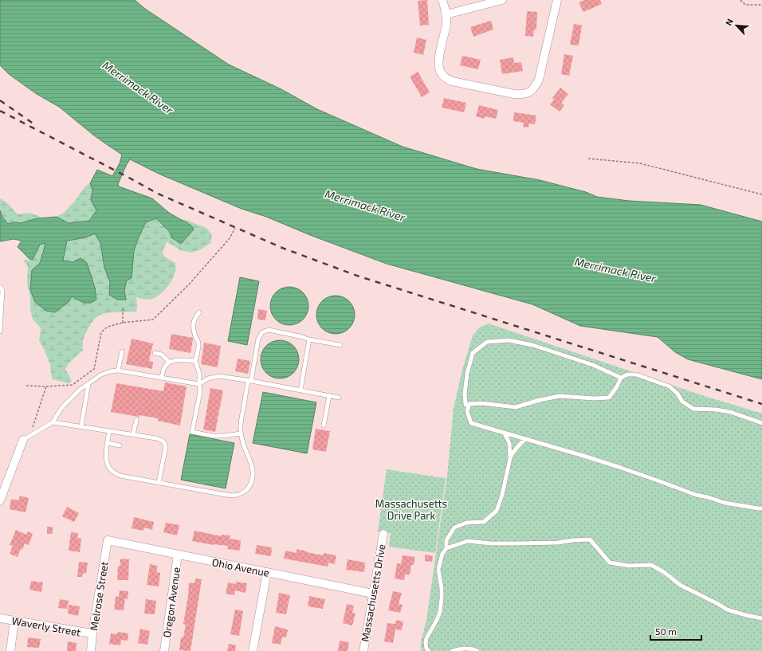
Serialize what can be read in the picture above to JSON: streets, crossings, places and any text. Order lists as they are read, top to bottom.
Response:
{
  "streets": {
    "street": [
      "Ohio Avenue",
      "Massachusetts Drive",
      "Melrose Street",
      "Oregon Avenue",
      "Waverly Street"
    ]
  },
  "crossings": [
    ["Ohio Avenue", "Massachusetts Drive"],
    ["Ohio Avenue", "Melrose Street"],
    ["Ohio Avenue", "Oregon Avenue"],
    ["Melrose Street", "Waverly Street"]
  ],
  "water": ["Merrimack River"],
  "parks": ["Massachusetts Drive Park"],
  "scale_bar": "50 m",
  "north": "top left"
}
